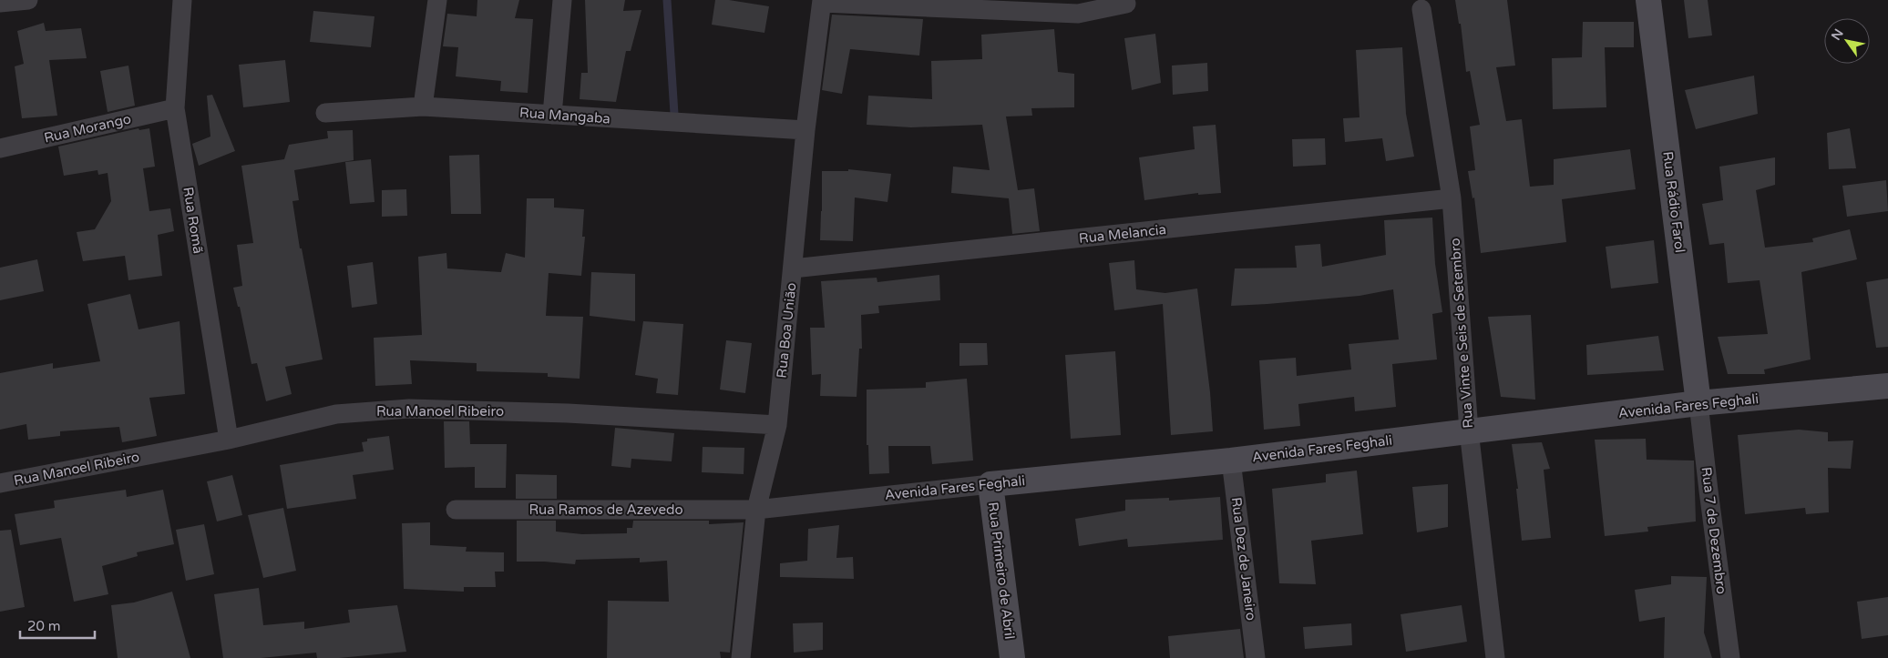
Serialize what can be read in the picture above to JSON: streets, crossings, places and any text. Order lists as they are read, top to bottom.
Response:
{
  "streets": {
    "street": [
      "Rua Mangaba",
      "Rua Morango",
      "Rua Rádio Farol",
      "Rua Romã",
      "Rua Melancia",
      "Rua Boa União",
      "Rua Vinte e Seis de Setembro",
      "Avenida Fares Feghali",
      "Rua Manoel Ribeiro",
      "Rua Ramos de Azevedo",
      "Rua 7 de Dezembro",
      "Rua Dez de Janeiro",
      "Rua Primeiro de Abril"
    ]
  },
  "crossings": [
    ["Rua Mangaba", "Rua Boa União"],
    ["Rua Morango", "Rua Romã"],
    ["Rua Rádio Farol", "Avenida Fares Feghali"],
    ["Rua Rádio Farol", "Rua 7 de Dezembro"],
    ["Rua Romã", "Rua Manoel Ribeiro"],
    ["Rua Melancia", "Rua Boa União"],
    ["Rua Melancia", "Rua Vinte e Seis de Setembro"],
    ["Rua Boa União", "Avenida Fares Feghali"],
    ["Rua Boa União", "Rua Manoel Ribeiro"],
    ["Rua Boa União", "Rua Ramos de Azevedo"],
    ["Rua Vinte e Seis de Setembro", "Avenida Fares Feghali"],
    ["Avenida Fares Feghali", "Rua Ramos de Azevedo"],
    ["Avenida Fares Feghali", "Rua 7 de Dezembro"],
    ["Avenida Fares Feghali", "Rua Dez de Janeiro"],
    ["Avenida Fares Feghali", "Rua Primeiro de Abril"]
  ],
  "scale_bar": "20 m",
  "north": "top left"
}
